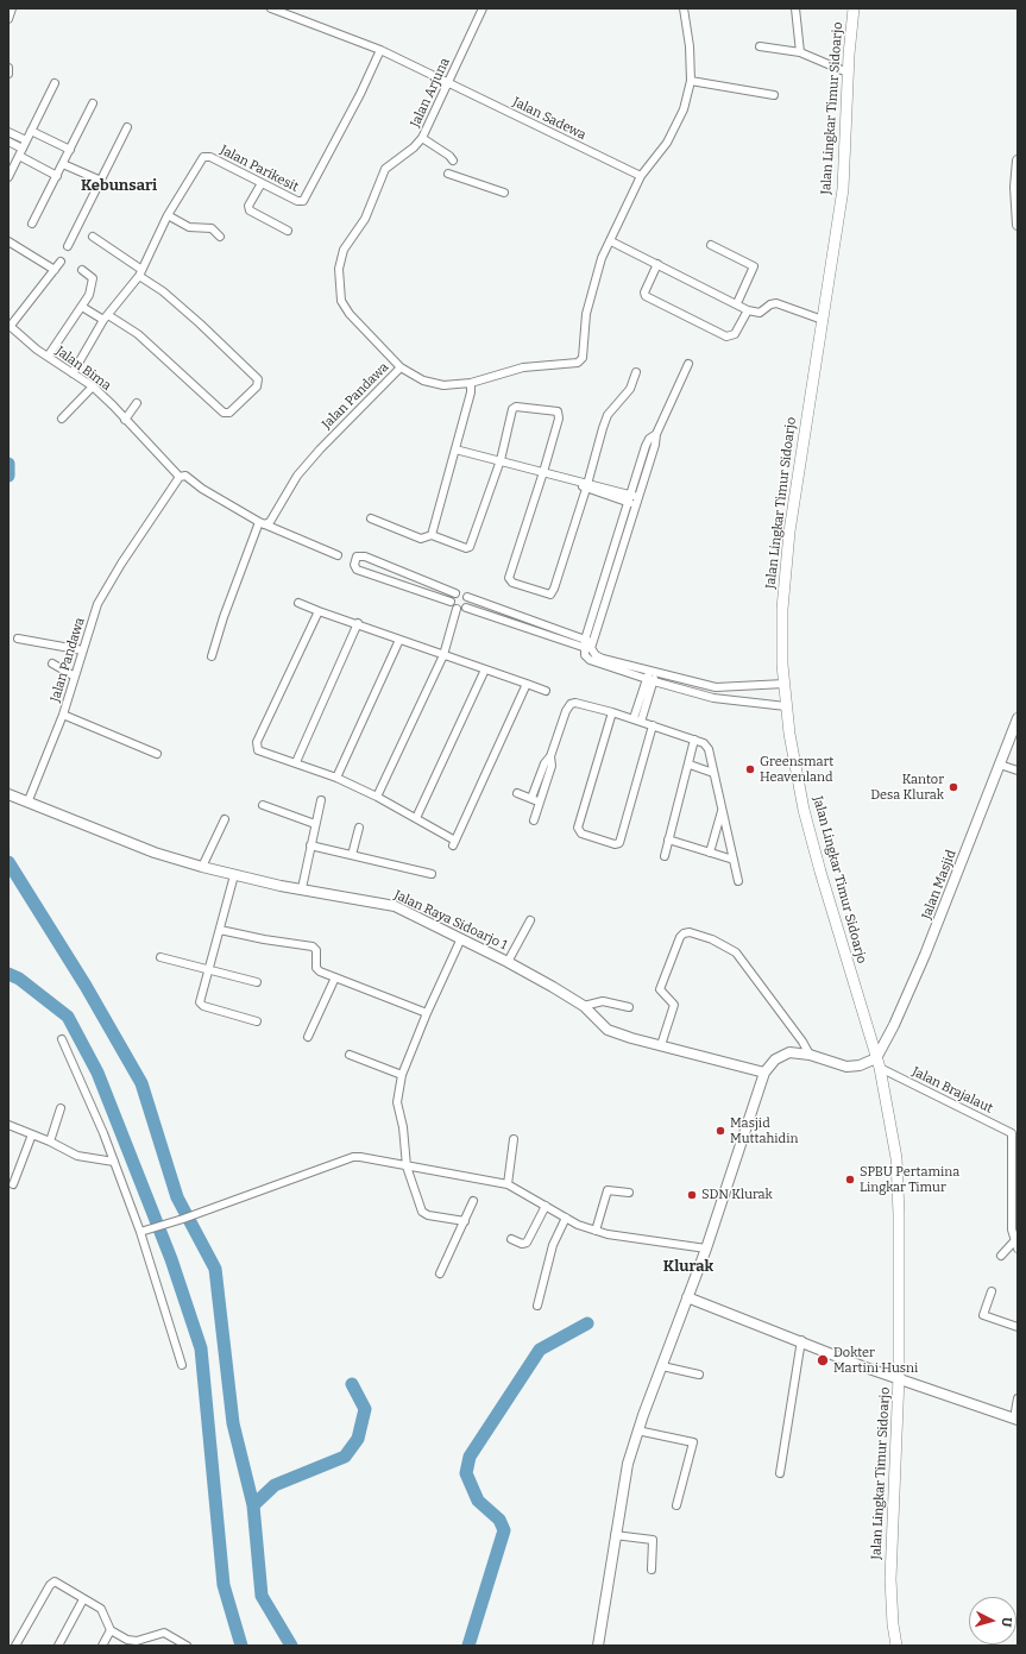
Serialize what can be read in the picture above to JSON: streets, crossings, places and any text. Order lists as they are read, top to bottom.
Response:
{
  "streets": {
    "main road": ["Jalan Lingkar Timur Sidoarjo"],
    "street": [
      "Jalan Arjuna",
      "Jalan Sadewa",
      "Jalan Parikesit",
      "Jalan Bima",
      "Jalan Pandawa",
      "Jalan Masjid",
      "Jalan Raya Sidoarjo 1",
      "Jalan Brajalaut"
    ]
  },
  "crossings": [
    ["Jalan Arjuna", "Jalan Sadewa"],
    ["Jalan Arjuna", "Jalan Pandawa"],
    ["Jalan Lingkar Timur Sidoarjo", "Jalan Masjid"],
    ["Jalan Lingkar Timur Sidoarjo", "Jalan Brajalaut"],
    ["Jalan Sadewa", "Jalan Parikesit"],
    ["Jalan Sadewa", "Jalan Pandawa"],
    ["Jalan Parikesit", "Jalan Bima"],
    ["Jalan Bima", "Jalan Pandawa"],
    ["Jalan Pandawa", "Jalan Raya Sidoarjo 1"],
    ["Jalan Masjid", "Jalan Brajalaut"]
  ],
  "districts": ["Kebunsari", "Klurak"],
  "places": [
    "Greensmart Heavenland",
    "Kantor Desa Klurak",
    "Masjid Muttahidin",
    "SPBU Pertamina Lingkar Timur",
    "SDN Klurak",
    "Dokter Martini Husni"
  ],
  "north": "right"
}
